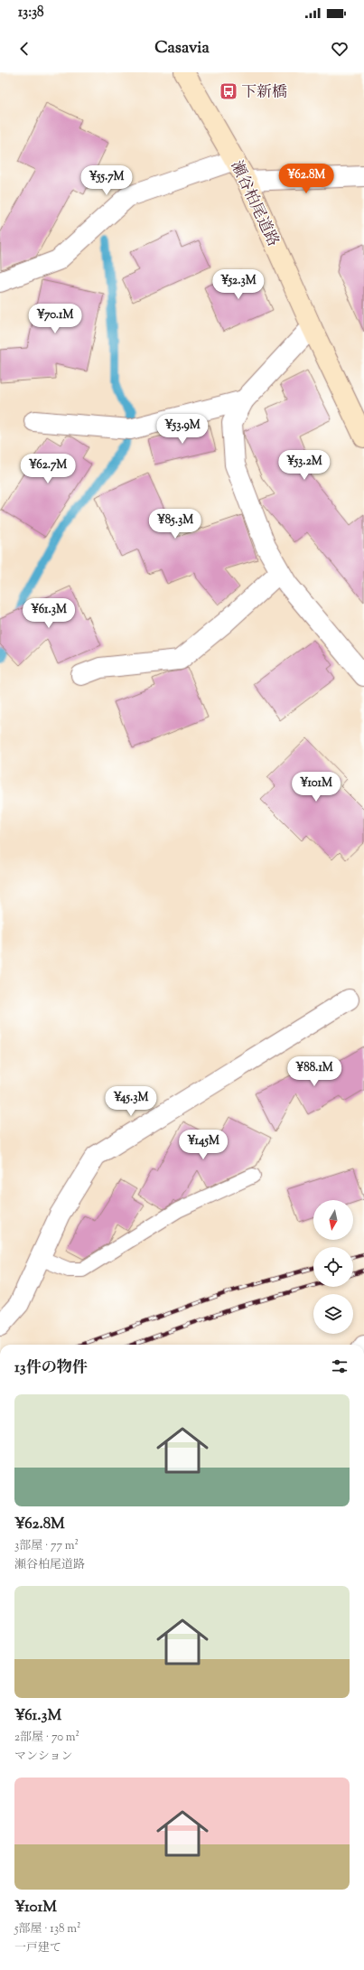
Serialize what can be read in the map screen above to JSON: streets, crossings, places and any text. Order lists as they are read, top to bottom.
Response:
{
  "streets": {
    "main road": ["瀬谷柏尾道路"]
  },
  "places": {
    "bus stop": ["下新橋"]
  },
  "north": "bottom",
  "page": {
    "status": "13:38",
    "header": "Casavia",
    "price": [
      "¥62.8M",
      "¥55.7M",
      "¥52.3M",
      "¥70.1M",
      "¥53.9M",
      "¥53.2M",
      "¥62.7M",
      "¥85.3M",
      "¥61.3M",
      "¥101M",
      "¥88.1M",
      "¥45.3M",
      "¥145M"
    ],
    "heading": "13件の物件",
    "list": [
      {
        "name": "¥62.8M",
        "note": "3部屋 · 77 m² · 瀬谷柏尾道路"
      },
      {
        "name": "¥61.3M",
        "note": "2部屋 · 70 m² · マンション"
      },
      {
        "name": "¥101M",
        "note": "5部屋 · 138 m² · 一戸建て"
      }
    ]
  }
}
